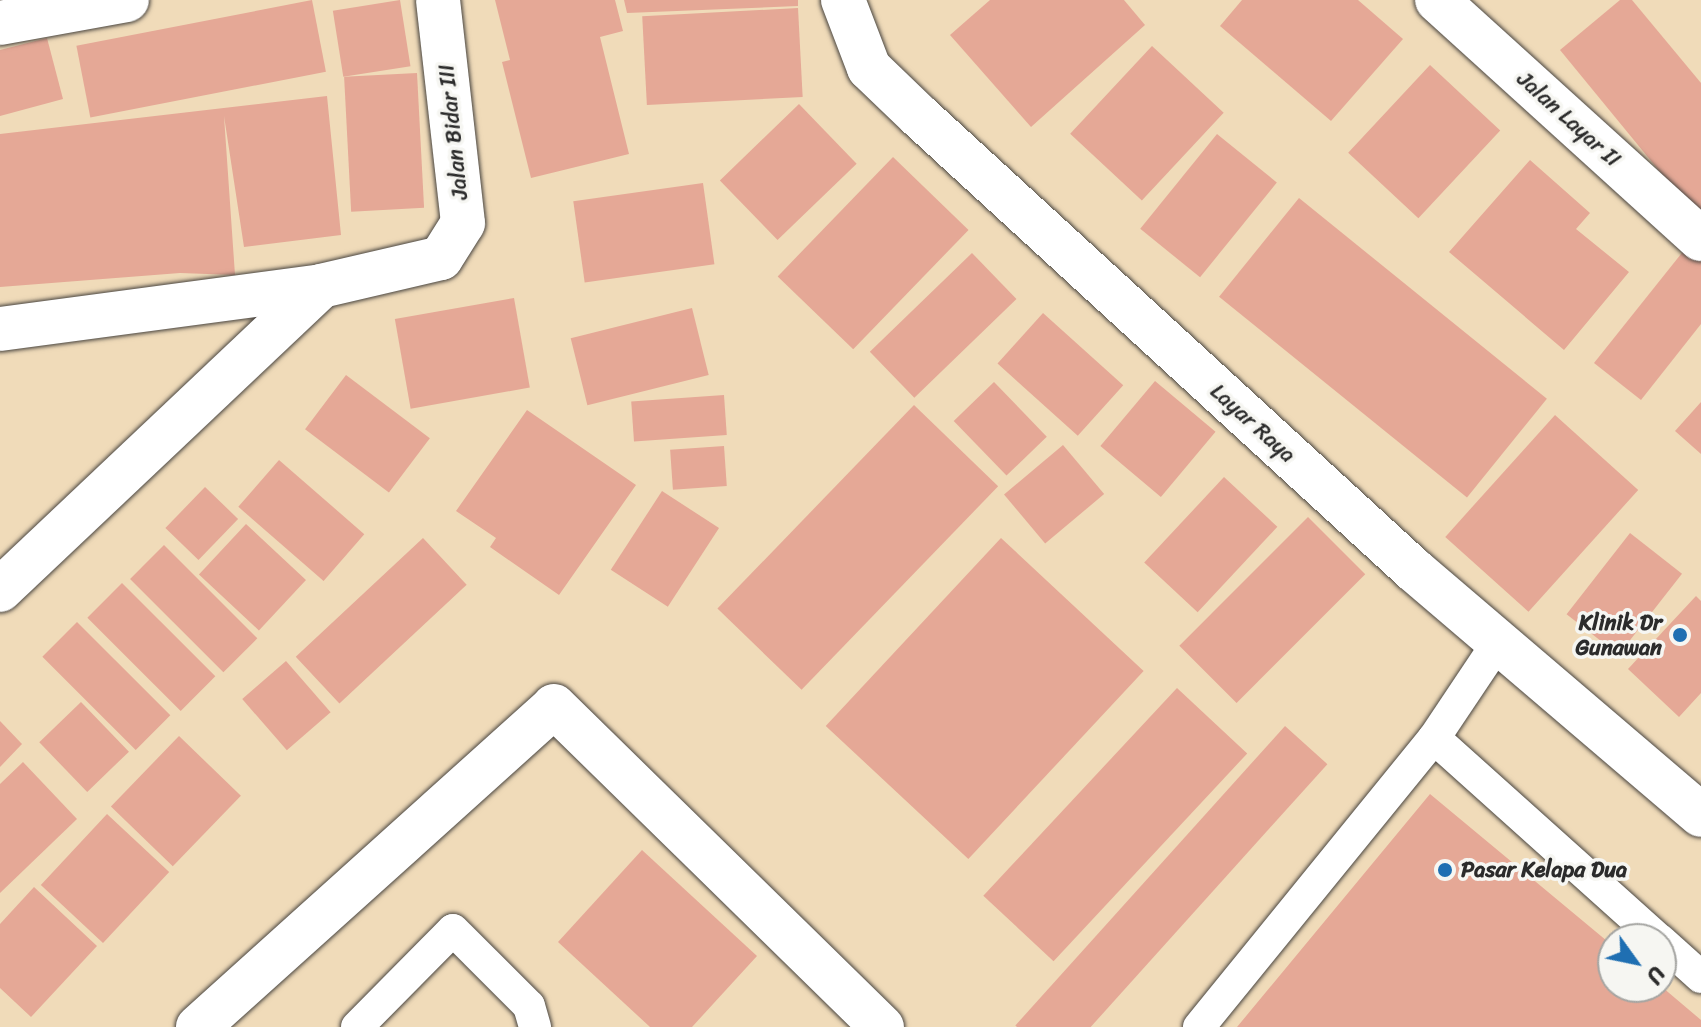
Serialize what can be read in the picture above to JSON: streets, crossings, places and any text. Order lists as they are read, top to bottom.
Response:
{
  "streets": {
    "street": ["Jalan Layar II", "Jalan Bidar III", "Layar Raya"]
  },
  "places": ["Klinik Dr Gunawan", "Pasar Kelapa Dua"],
  "north": "bottom right"
}
